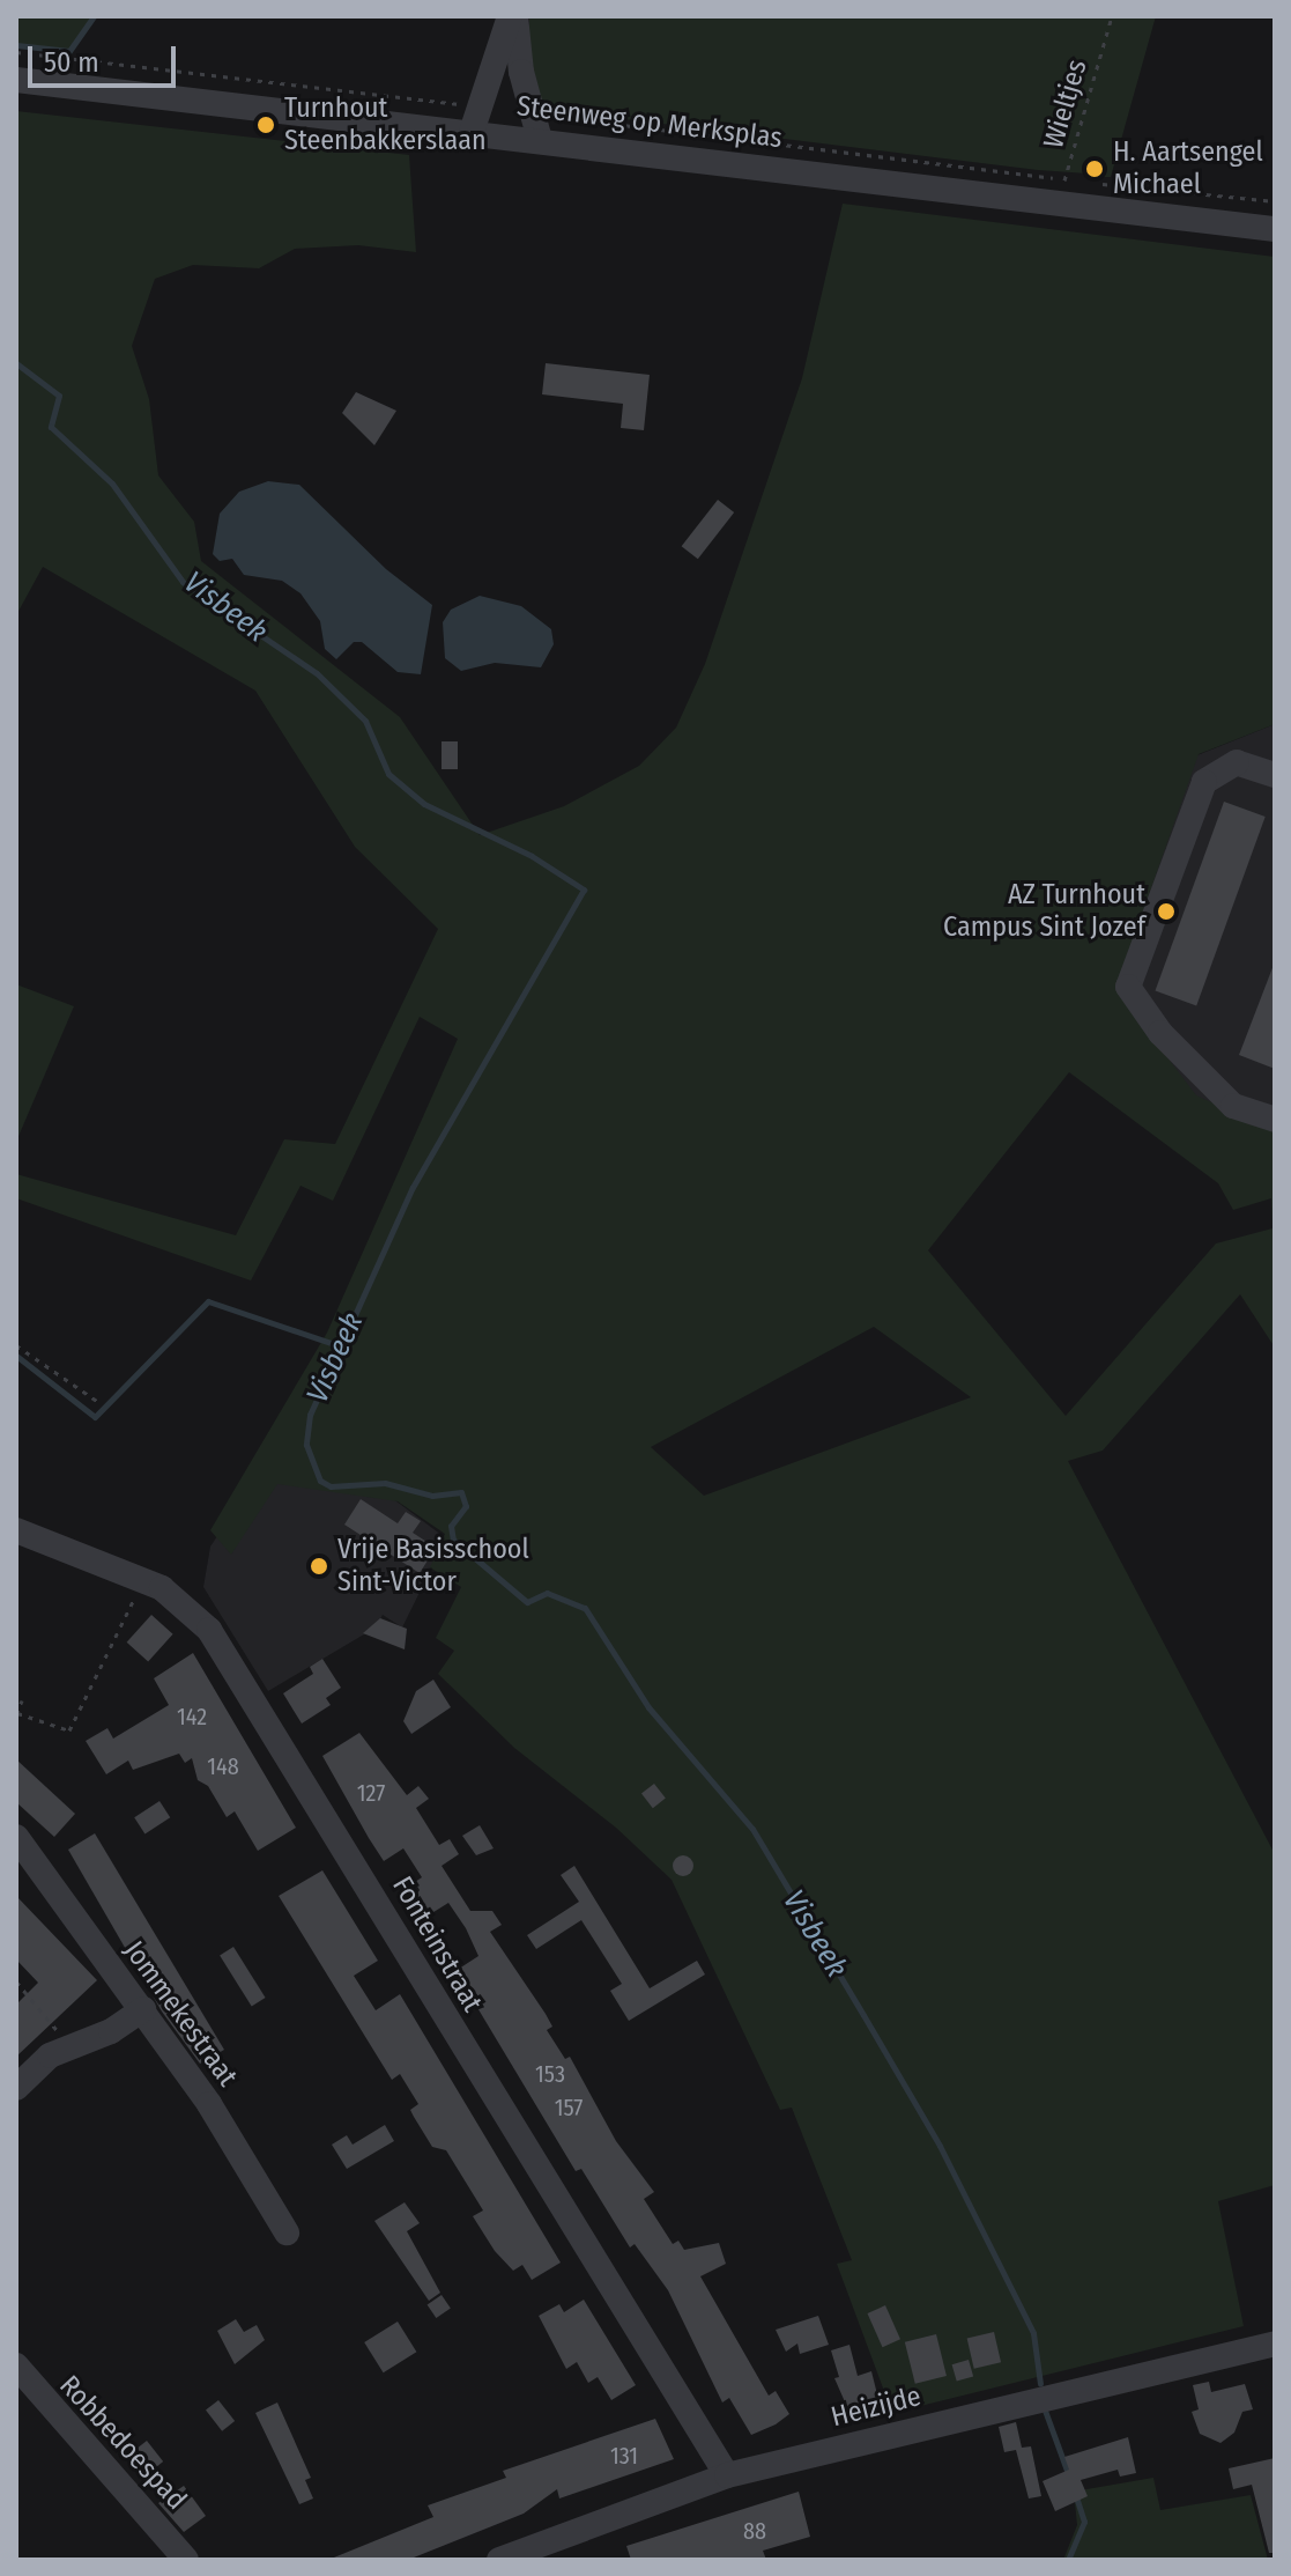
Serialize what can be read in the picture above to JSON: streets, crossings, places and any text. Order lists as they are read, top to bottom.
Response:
{
  "streets": {
    "street": [
      "Steenweg op Merksplas",
      "Fonteinstraat",
      "Jommekestraat",
      "Heizijde",
      "Robbedoespad"
    ],
    "path": ["Wieltjes"]
  },
  "crossings": [
    ["Wieltjes", "Steenweg op Merksplas"],
    ["Fonteinstraat", "Heizijde"]
  ],
  "water": ["Visbeek"],
  "places": [
    "Turnhout Steenbakkerslaan",
    "H. Aartsengel Michael",
    "AZ Turnhout Campus Sint Jozef",
    "Vrije Basisschool Sint-Victor"
  ],
  "house_numbers": [
    "142",
    "148",
    "127",
    "153",
    "157",
    "131",
    "88"
  ],
  "scale_bar": "50 m"
}
